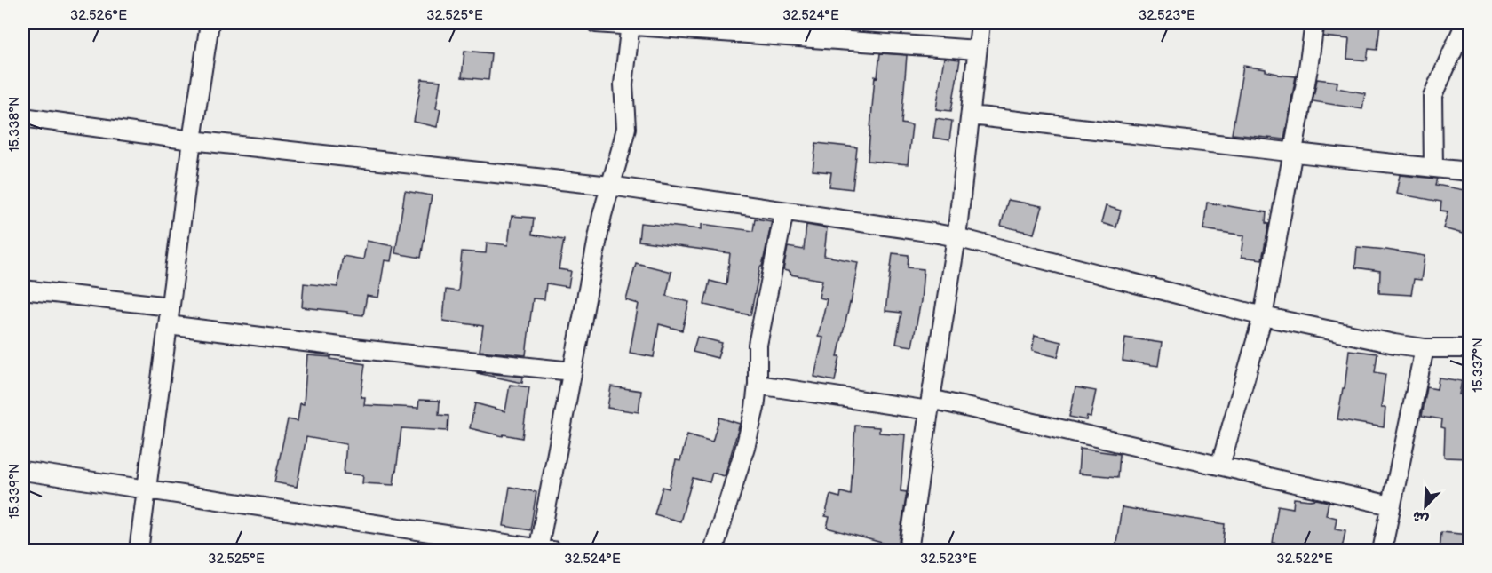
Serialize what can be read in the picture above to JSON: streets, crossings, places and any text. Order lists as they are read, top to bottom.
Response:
{
  "north": "bottom left",
  "coordinates": [
    "32.526°E",
    "32.525°E",
    "32.524°E",
    "32.523°E",
    "15.338°N",
    "15.337°N",
    "15.339°N",
    "32.522°E"
  ]
}
